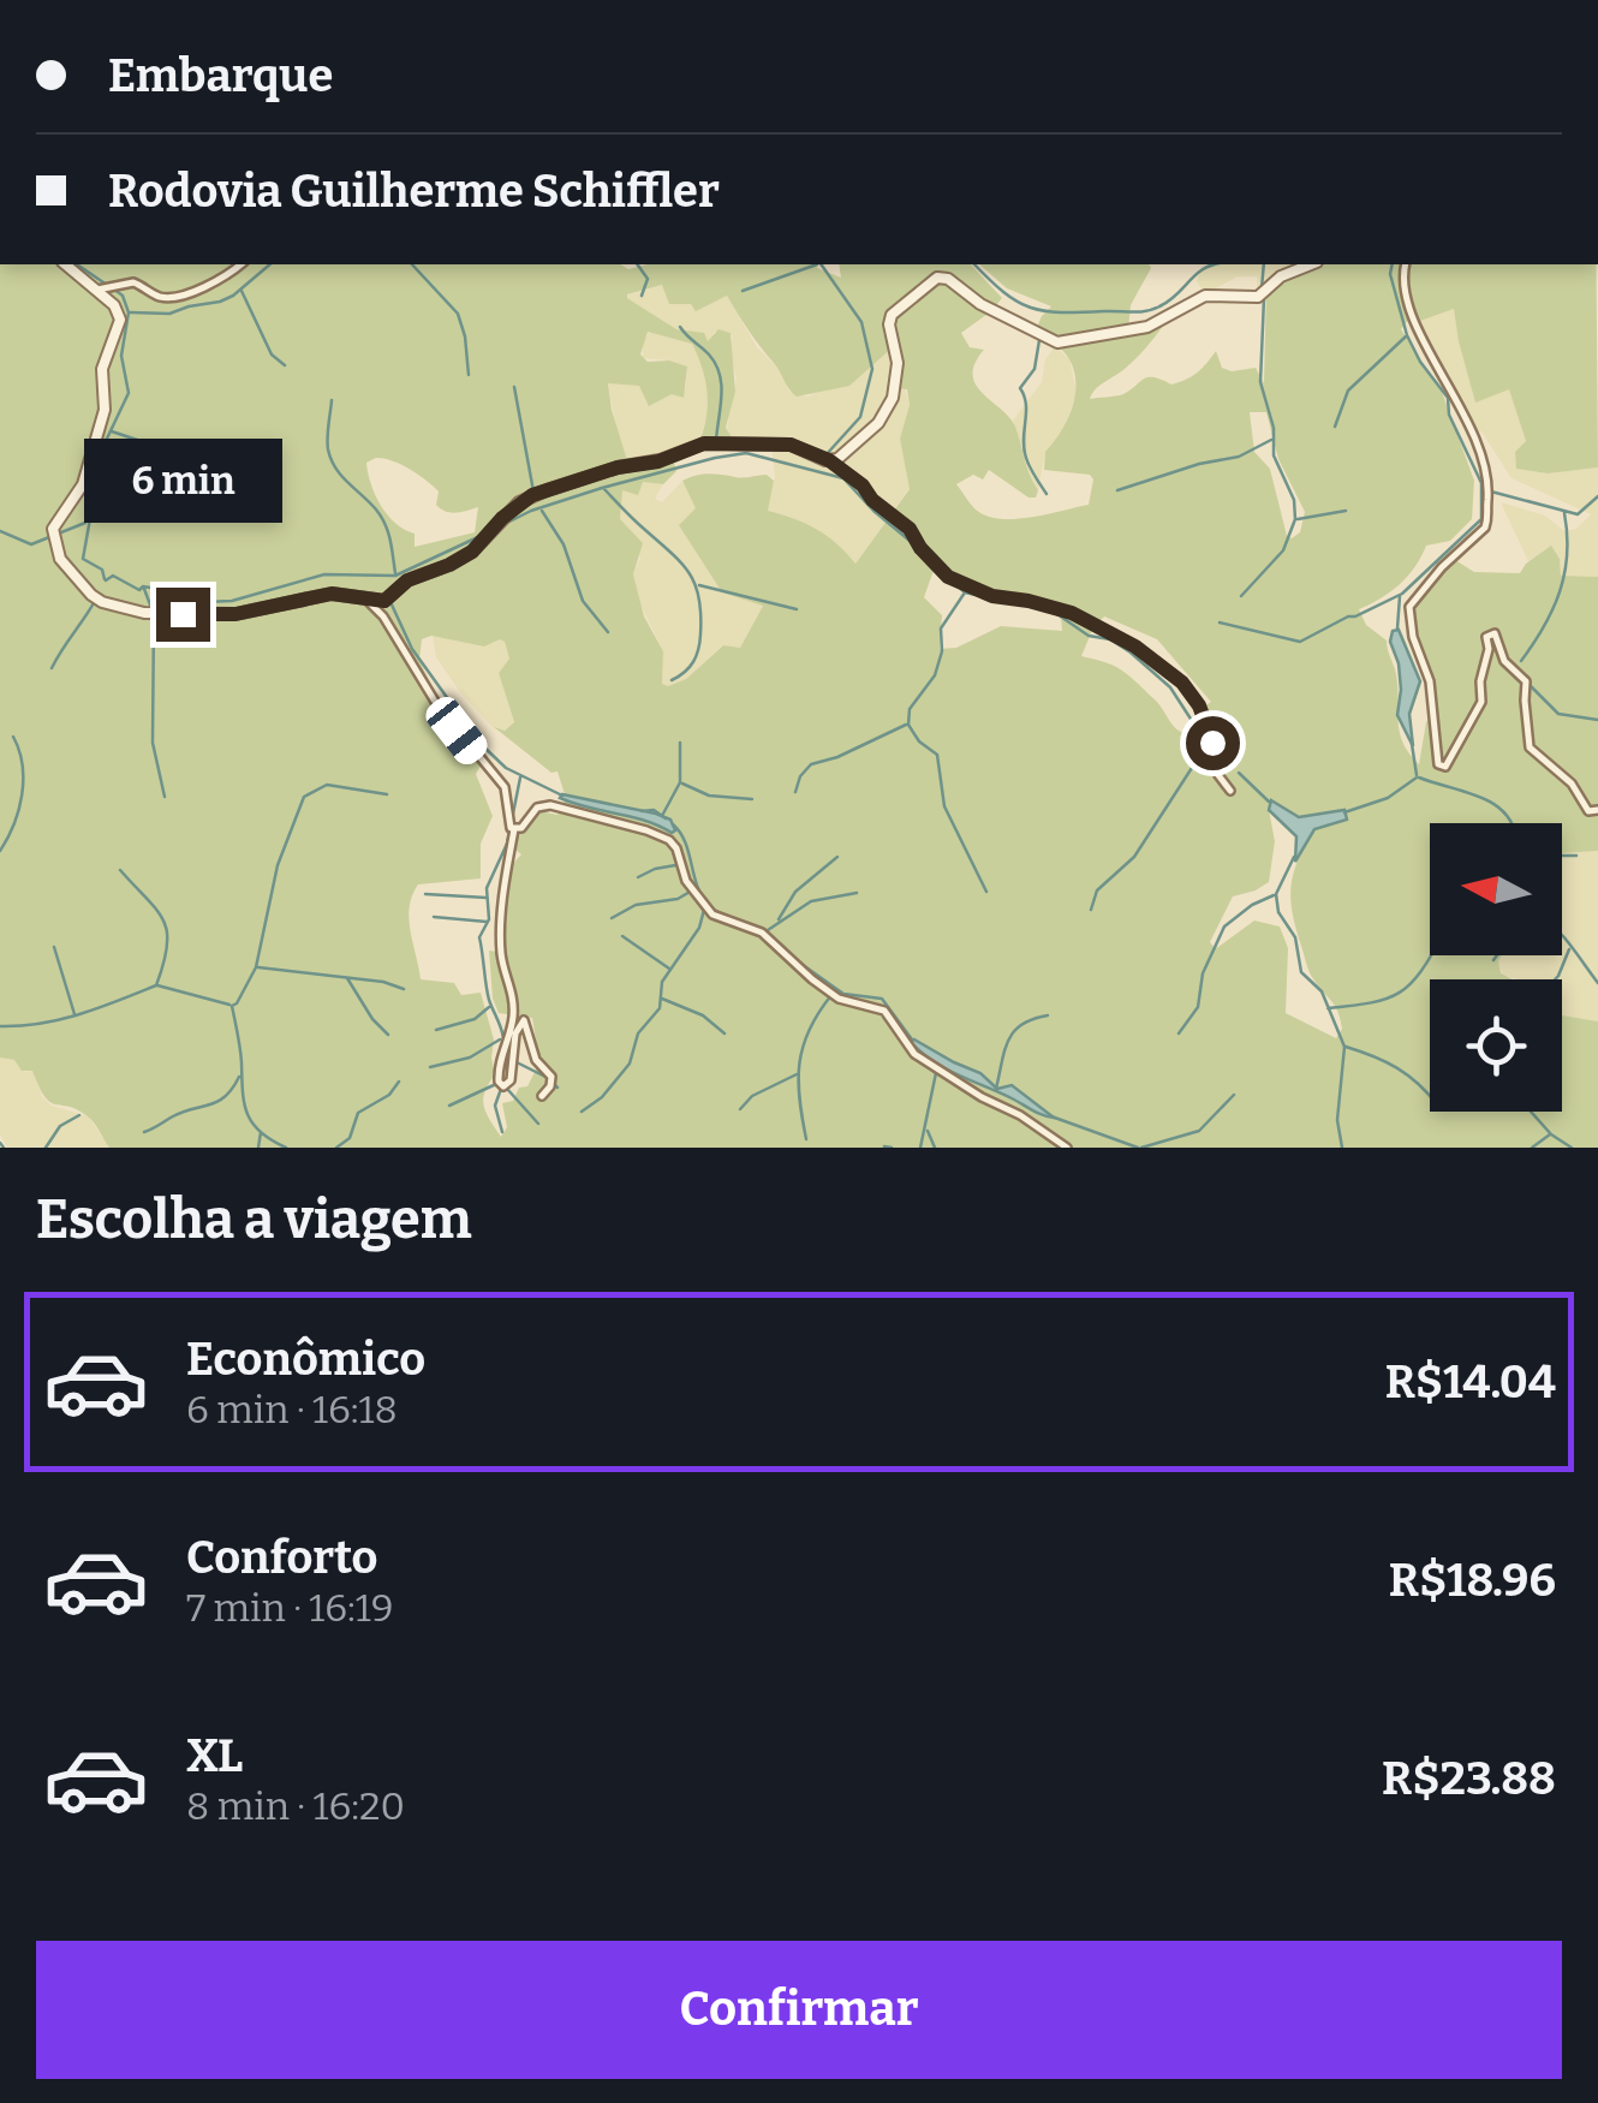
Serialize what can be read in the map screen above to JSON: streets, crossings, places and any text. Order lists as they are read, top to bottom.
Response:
{
  "north": "left",
  "page": {
    "banner": ["Embarque", "Rodovia Guilherme Schiffler"],
    "bubble": "6 min",
    "heading": "Escolha a viagem",
    "list": [
      {
        "name": "Econômico",
        "note": "6 min · 16:18",
        "value": "R$14.04"
      },
      {
        "name": "Conforto",
        "note": "7 min · 16:19",
        "value": "R$18.96"
      },
      {
        "name": "XL",
        "note": "8 min · 16:20",
        "value": "R$23.88"
      }
    ],
    "buttons": "Confirmar"
  }
}
